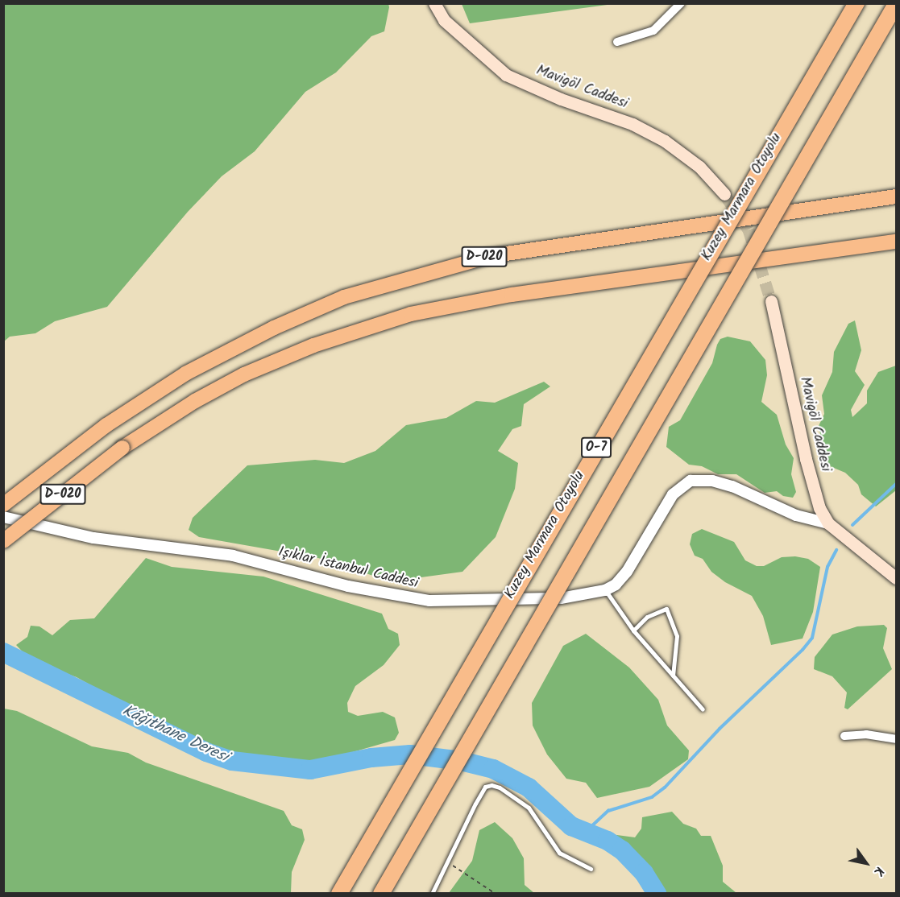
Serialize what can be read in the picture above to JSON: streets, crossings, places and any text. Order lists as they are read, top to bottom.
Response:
{
  "streets": {
    "highway": ["Kuzey Marmara Otoyolu", "D-020", "O-7"],
    "main road": ["Mavigöl Caddesi"],
    "street": ["Işıklar İstanbul Caddesi"]
  },
  "crossings": [
    ["Mavigöl Caddesi", "Işıklar İstanbul Caddesi"]
  ],
  "water": ["Kâğıthane Deresi"],
  "north": "bottom right"
}
